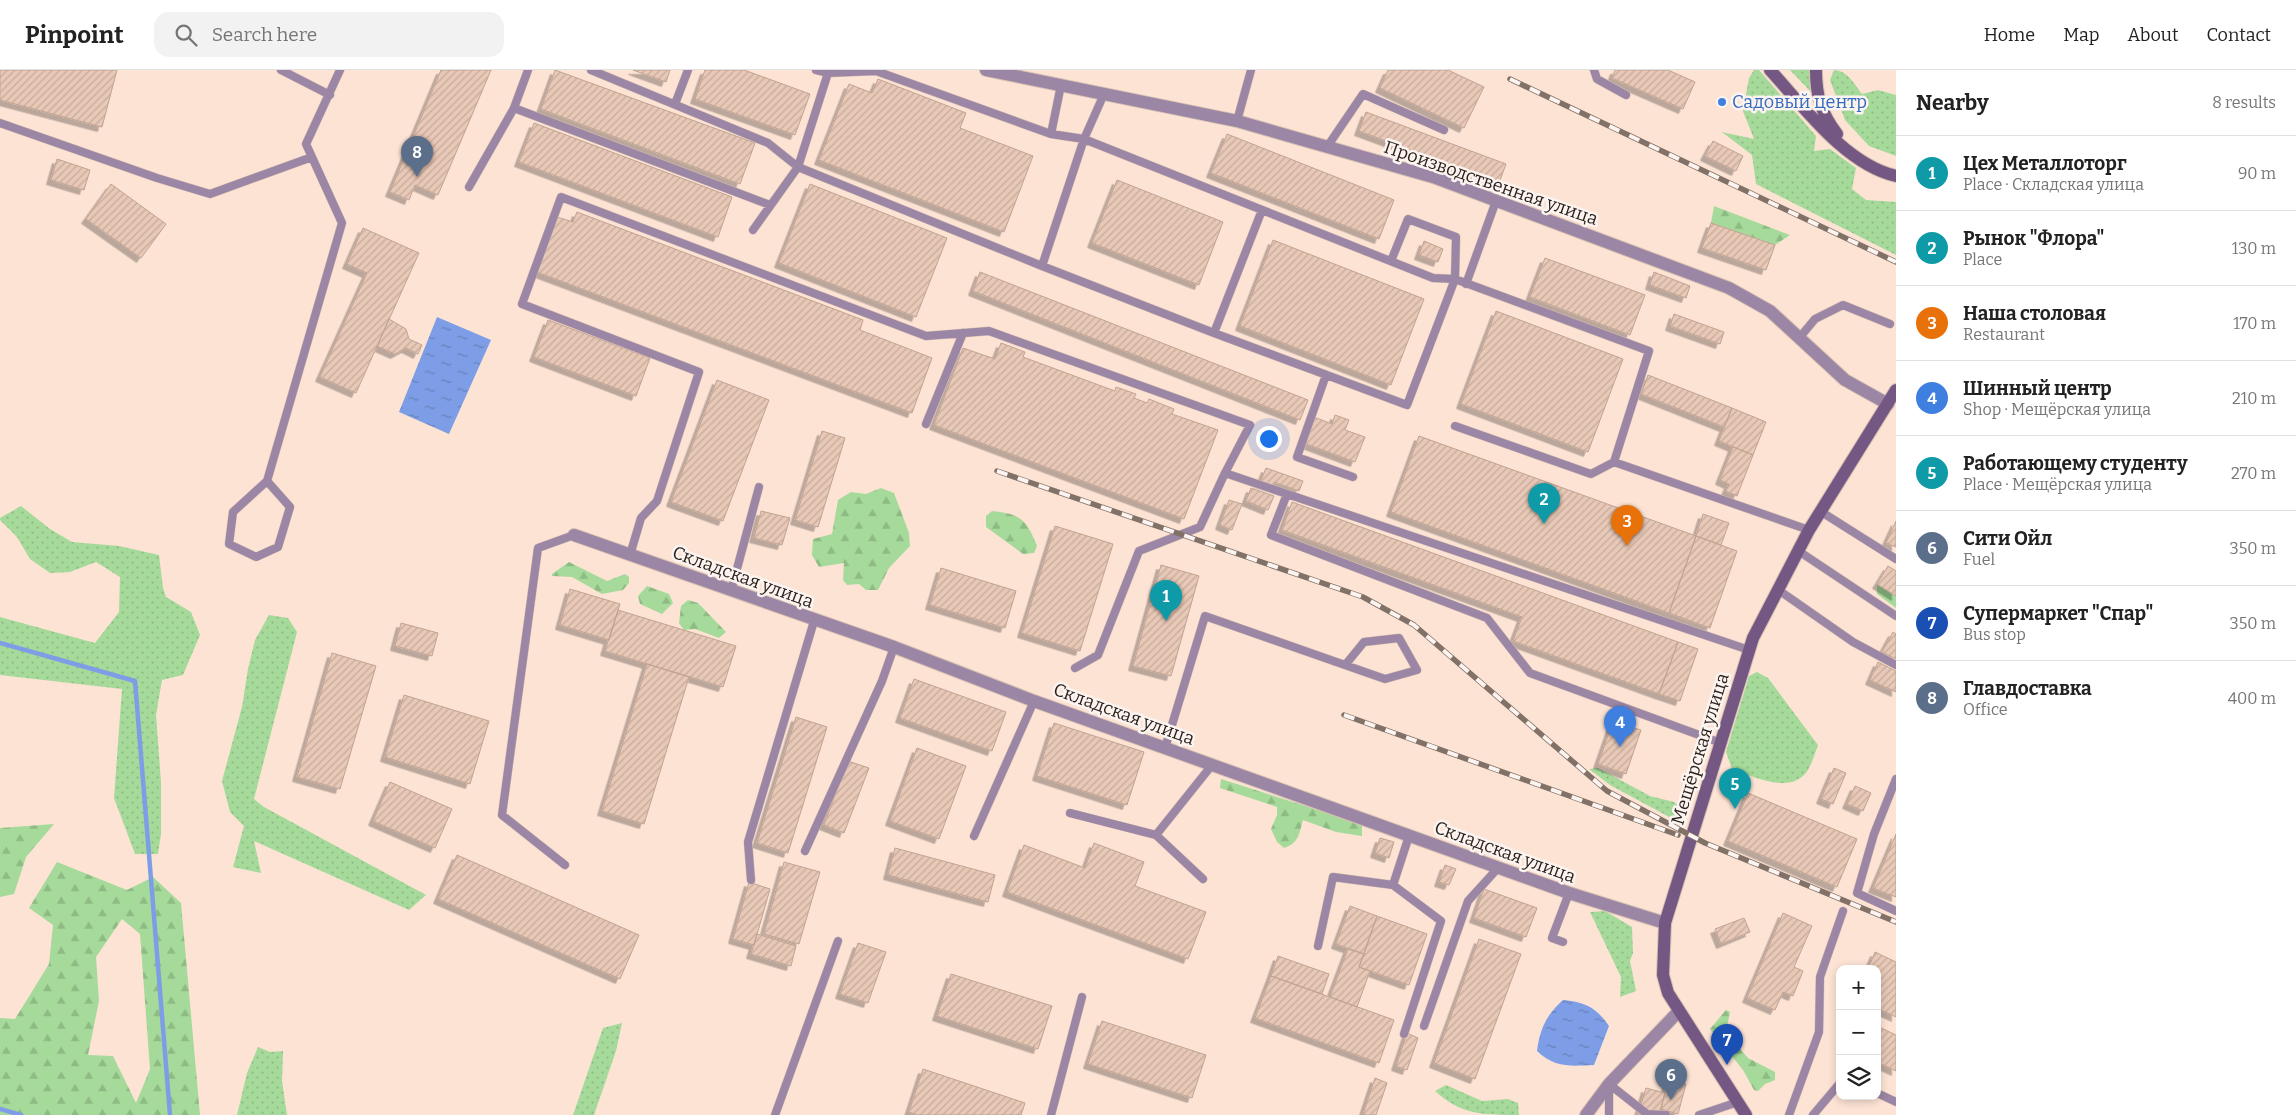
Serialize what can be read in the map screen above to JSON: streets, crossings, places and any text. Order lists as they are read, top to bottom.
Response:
{
  "streets": {
    "main road": ["Мещёрская улица"],
    "street": ["Производственная улица", "Складская улица"]
  },
  "crossings": [
    ["Производственная улица", "Мещёрская улица"],
    ["Складская улица", "Мещёрская улица"]
  ],
  "places": ["Садовый центр"],
  "page": {
    "header": "Pinpoint",
    "search": "Search here",
    "nav": [
      "Home",
      "Map",
      "About",
      "Contact"
    ],
    "heading": ["Nearby", "8 results"],
    "list": [
      {
        "mark": "1",
        "name": "Цех Металлоторг",
        "note": "Place · Складская улица",
        "value": "90 m"
      },
      {
        "mark": "2",
        "name": "Рынок \"Флора\"",
        "note": "Place",
        "value": "130 m"
      },
      {
        "mark": "3",
        "name": "Наша столовая",
        "note": "Restaurant",
        "value": "170 m"
      },
      {
        "mark": "4",
        "name": "Шинный центр",
        "note": "Shop · Мещёрская улица",
        "value": "210 m"
      },
      {
        "mark": "5",
        "name": "Работающему студенту",
        "note": "Place · Мещёрская улица",
        "value": "270 m"
      },
      {
        "mark": "6",
        "name": "Сити Ойл",
        "note": "Fuel",
        "value": "350 m"
      },
      {
        "mark": "7",
        "name": "Супермаркет \"Спар\"",
        "note": "Bus stop",
        "value": "350 m"
      },
      {
        "mark": "8",
        "name": "Главдоставка",
        "note": "Office",
        "value": "400 m"
      }
    ],
    "pins": [
      "8",
      "2",
      "3",
      "1",
      "4",
      "5",
      "7",
      "6"
    ],
    "map_buttons": ["+", "−"]
  }
}
